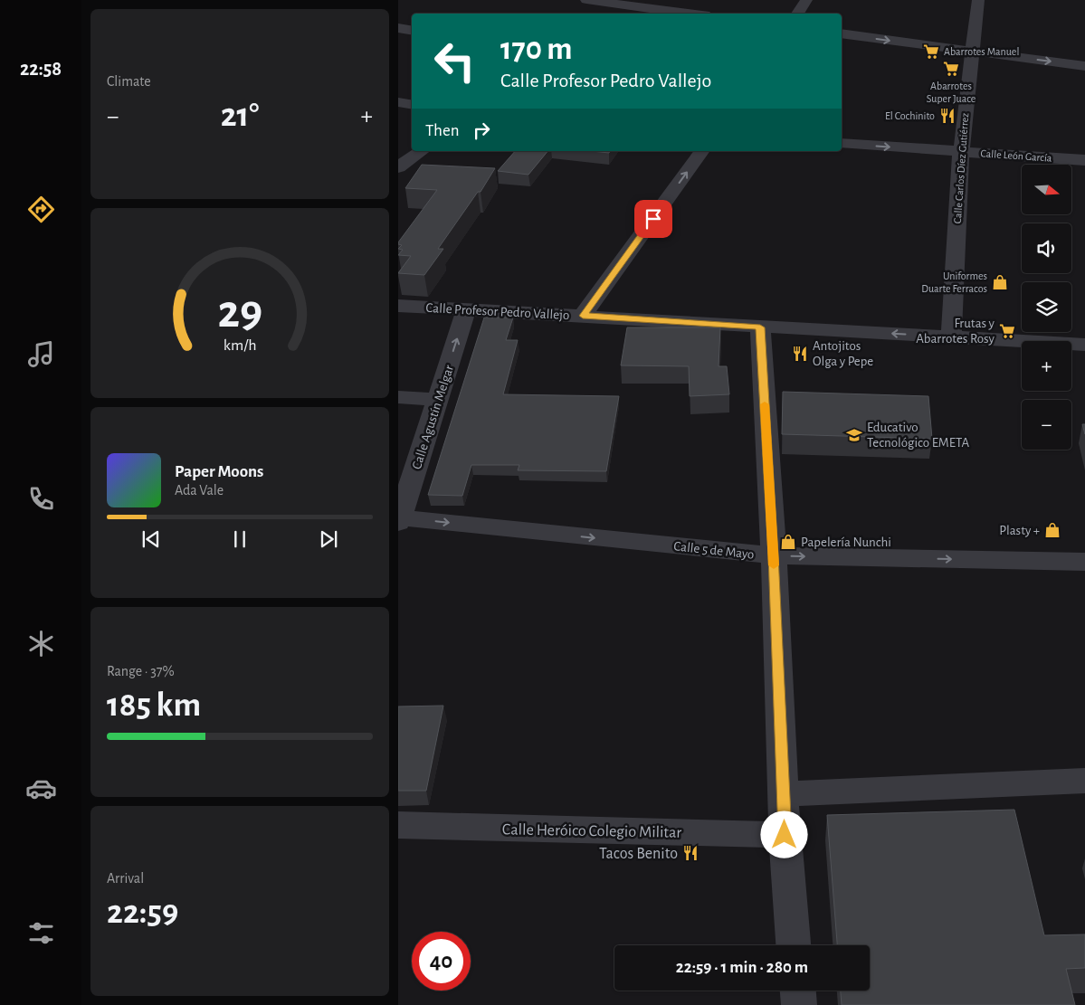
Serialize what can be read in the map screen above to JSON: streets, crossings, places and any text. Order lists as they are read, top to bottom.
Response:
{
  "streets": {
    "street": [
      "Calle León García",
      "Calle Carlos Díez Gutiérrez",
      "Calle Profesor Pedro Vallejo",
      "Calle Agustín Melgar",
      "Calle 5 de Mayo",
      "Calle Heróico Colegio Militar"
    ]
  },
  "crossings": [
    ["Calle León García", "Calle Carlos Díez Gutiérrez"],
    ["Calle Carlos Díez Gutiérrez", "Calle Profesor Pedro Vallejo"],
    ["Calle Profesor Pedro Vallejo", "Calle Agustín Melgar"],
    ["Calle Agustín Melgar", "Calle 5 de Mayo"]
  ],
  "one_way": ["Calle Agustín Melgar", "Calle 5 de Mayo"],
  "places": {
    "supermarket": ["Abarrotes Manuel", "Abarrotes Super Juace", "Frutas y Abarrotes Rosy"],
    "restaurant": ["El Cochinito", "Antojitos Olga y Pepe", "Tacos Benito"],
    "shop": ["Uniformes Duarte Ferracos", "Plasty +", "Papelería Nunchi"],
    "school or university": ["Educativo Tecnológico EMETA"]
  },
  "north": "right",
  "page": {
    "tabs": "22:58",
    "tile": [
      "Climate",
      ["Range · 37%", "185 km"],
      ["Arrival", "22:59"]
    ],
    "turn": ["170 m", "Calle Profesor Pedro Vallejo"],
    "heat": ["−", "21°", "+"],
    "then": "Then",
    "map_buttons": ["+", "−"],
    "song": ["Paper Moons", "Ada Vale"],
    "limit": "40",
    "trip": "22:59 · 1 min · 280 m",
    "gauge": ["29", "km/h"]
  }
}
